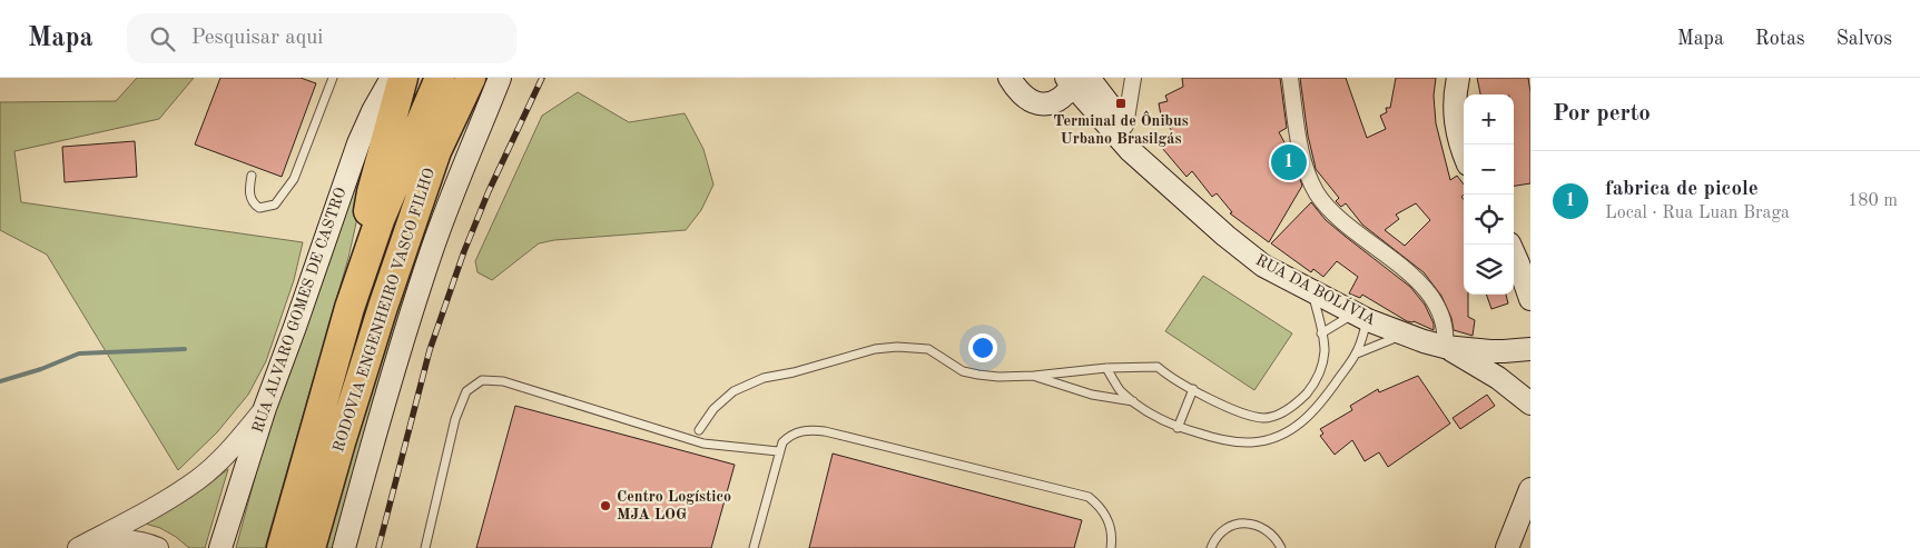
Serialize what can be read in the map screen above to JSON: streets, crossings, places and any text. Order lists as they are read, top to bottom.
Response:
{
  "streets": {
    "highway": ["RODOVIA ENGENHEIRO VASCO FILHO"],
    "main road": ["RUA DA BOLÍVIA", "RUA ALVARO GOMES DE CASTRO"]
  },
  "places": {
    "transit": ["Terminal de Ônibus Urbano Brasilgás"],
    "other": ["Centro Logístico MJA LOG"]
  },
  "page": {
    "header": "Mapa",
    "search": "Pesquisar aqui",
    "nav": ["Mapa", "Rotas", "Salvos"],
    "heading": "Por perto",
    "map_buttons": ["+", "−"],
    "pins": "1",
    "list": [
      {
        "mark": "1",
        "name": "fabrica de picole",
        "note": "Local · Rua Luan Braga",
        "value": "180 m"
      }
    ]
  }
}
